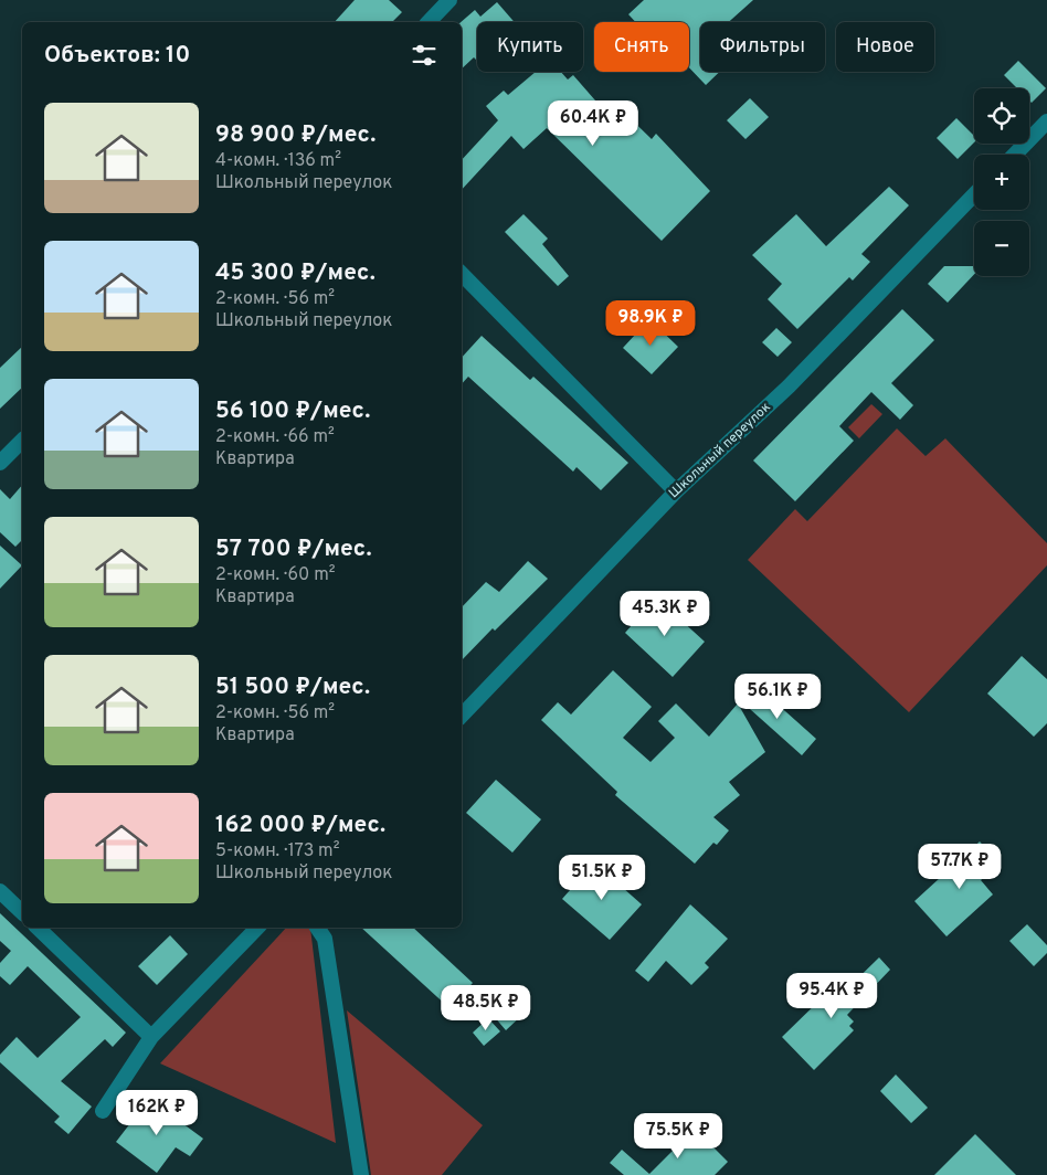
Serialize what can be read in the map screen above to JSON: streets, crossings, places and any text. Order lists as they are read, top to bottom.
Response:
{
  "streets": {
    "street": ["Школьный переулок"]
  },
  "page": {
    "chip": [
      "Купить",
      "Снять",
      "Фильтры",
      "Новое"
    ],
    "heading": "Объектов: 10",
    "map_buttons": ["+", "−"],
    "list": [
      {
        "name": "98 900 ₽/мес.",
        "note": "4-комн. · 136 m² · Школьный переулок"
      },
      {
        "name": "45 300 ₽/мес.",
        "note": "2-комн. · 56 m² · Школьный переулок"
      },
      {
        "name": "56 100 ₽/мес.",
        "note": "2-комн. · 66 m² · Квартира"
      },
      {
        "name": "57 700 ₽/мес.",
        "note": "2-комн. · 60 m² · Квартира"
      },
      {
        "name": "51 500 ₽/мес.",
        "note": "2-комн. · 56 m² · Квартира"
      },
      {
        "name": "162 000 ₽/мес.",
        "note": "5-комн. · 173 m² · Школьный переулок"
      }
    ],
    "price": [
      "60.4K ₽",
      "98.9K ₽",
      "45.3K ₽",
      "56.1K ₽",
      "57.7K ₽",
      "51.5K ₽",
      "95.4K ₽",
      "48.5K ₽",
      "162K ₽",
      "75.5K ₽"
    ]
  }
}
